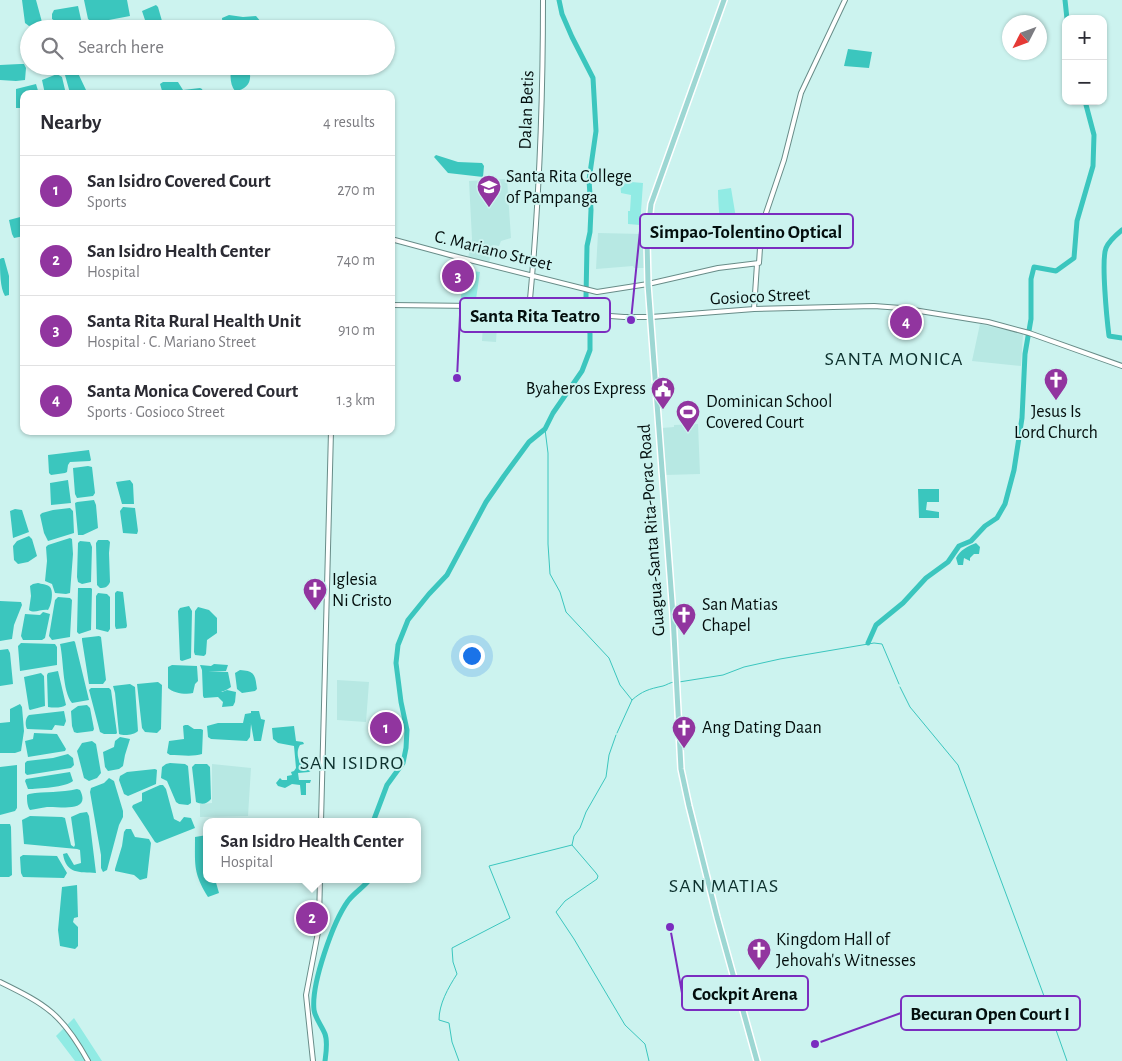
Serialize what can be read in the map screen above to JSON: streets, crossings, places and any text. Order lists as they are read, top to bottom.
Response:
{
  "streets": {
    "main road": ["Guagua-Santa Rita-Porac Road"],
    "street": ["Dalan Betis", "C. Mariano Street", "Gosioco Street"]
  },
  "crossings": [
    ["Dalan Betis", "C. Mariano Street"],
    ["Dalan Betis", "Gosioco Street"],
    ["C. Mariano Street", "Guagua-Santa Rita-Porac Road"],
    ["Gosioco Street", "Guagua-Santa Rita-Porac Road"]
  ],
  "districts": ["SANTA MONICA", "SAN ISIDRO", "SAN MATIAS"],
  "places": {
    "school or university": ["Santa Rita College of Pampanga"],
    "other": [
      "Simpao-Tolentino Optical",
      "Santa Rita Teatro",
      "Cockpit Arena",
      "Becuran Open Court I"
    ],
    "church": [
      "Jesus Is Lord Church",
      "Iglesia Ni Cristo",
      "San Matias Chapel",
      "Ang Dating Daan",
      "Kingdom Hall of Jehovah's Witnesses"
    ],
    "public building": ["Byaheros Express"],
    "sports": ["Dominican School Covered Court"]
  },
  "north": "bottom left",
  "page": {
    "map_buttons": ["+", "−"],
    "search": "Search here",
    "heading": ["Nearby", "4 results"],
    "list": [
      {
        "mark": "1",
        "name": "San Isidro Covered Court",
        "note": "Sports",
        "value": "270 m"
      },
      {
        "mark": "2",
        "name": "San Isidro Health Center",
        "note": "Hospital",
        "value": "740 m"
      },
      {
        "mark": "3",
        "name": "Santa Rita Rural Health Unit",
        "note": "Hospital · C. Mariano Street",
        "value": "910 m"
      },
      {
        "mark": "4",
        "name": "Santa Monica Covered Court",
        "note": "Sports · Gosioco Street",
        "value": "1.3 km"
      }
    ],
    "pins": [
      "3",
      "4",
      "1",
      "2"
    ],
    "popup": ["San Isidro Health Center", "Hospital"]
  }
}
